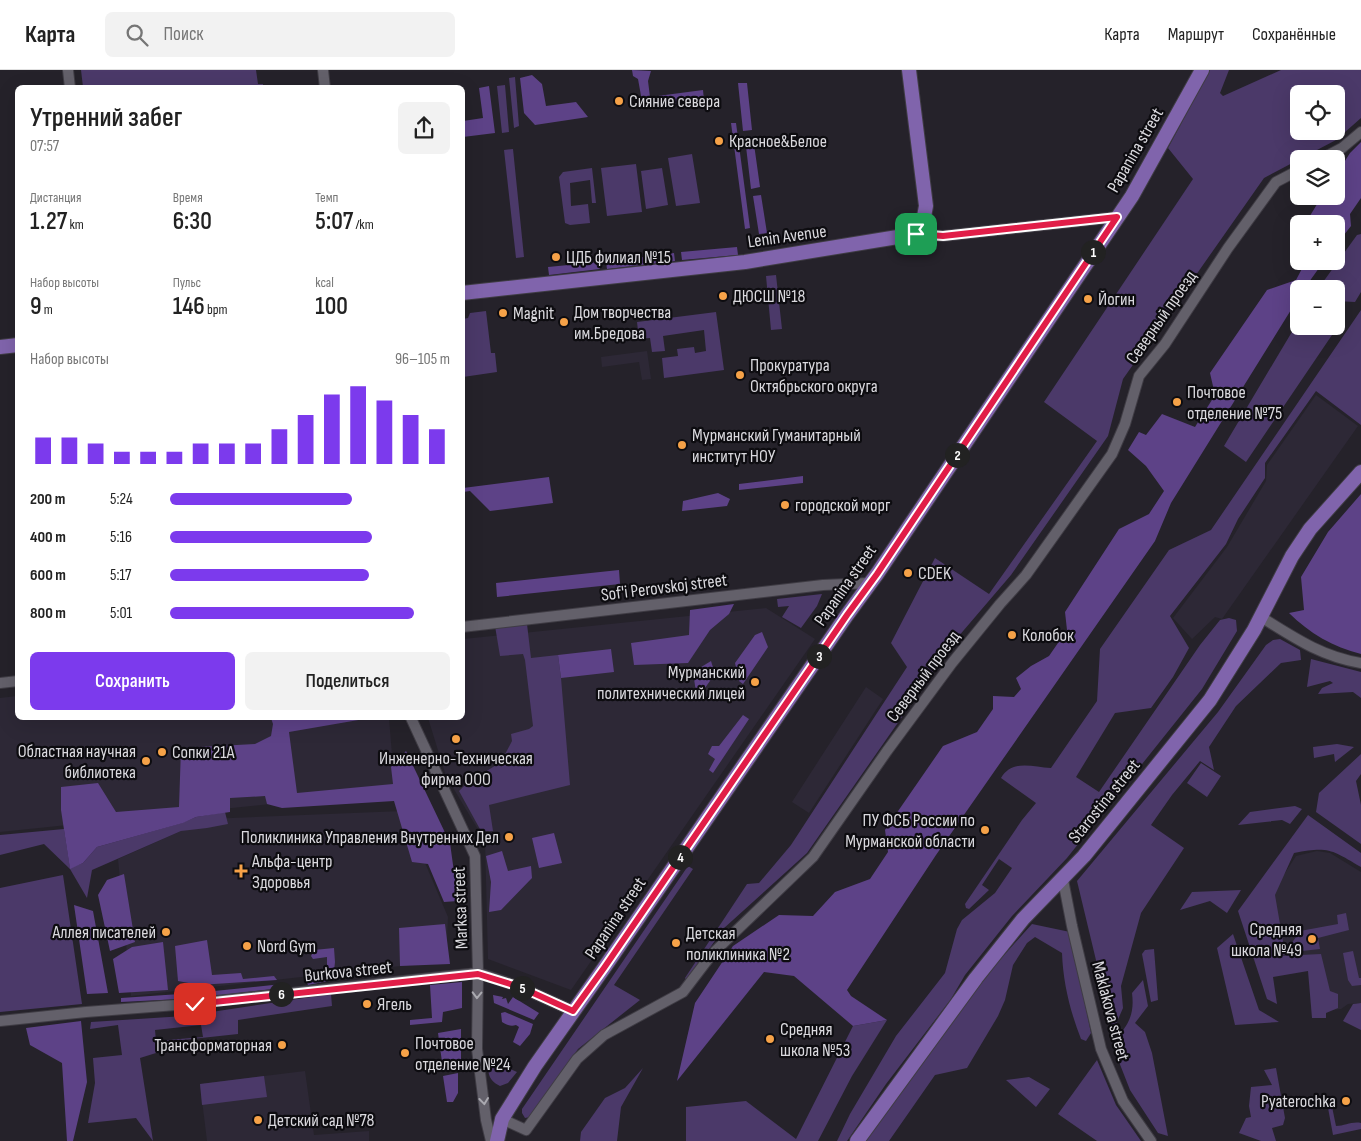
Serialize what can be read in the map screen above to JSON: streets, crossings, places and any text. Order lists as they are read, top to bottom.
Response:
{
  "streets": {
    "main road": ["Papanina street", "Lenin Avenue", "Starostina street"],
    "street": [
      "Северный проезд",
      "Sof'i Perovskoj street",
      "Marksa street",
      "Burkova street",
      "Maklakova street"
    ]
  },
  "crossings": [
    ["Papanina street", "Lenin Avenue"],
    ["Papanina street", "Северный проезд"],
    ["Papanina street", "Sof'i Perovskoj street"],
    ["Papanina street", "Burkova street"],
    ["Starostina street", "Maklakova street"],
    ["Marksa street", "Burkova street"]
  ],
  "one_way": ["Marksa street"],
  "places": {
    "other": [
      "Сияние севера",
      "Красное&Белое",
      "ЦДБ филиал №15",
      "ДЮСШ №18",
      "Йогин",
      "Magnit",
      "Дом творчества им.Бредова",
      "Прокуратура Октябрьского округа",
      "Почтовое отделение №75",
      "Мурманский Гуманитарный институт НОУ",
      "городской морг",
      "CDEK",
      "Колобок",
      "Мурманский политехнический лицей",
      "Инженерно-Техническая фирма ООО",
      "Сопки 21А",
      "Областная научная библиотека",
      "ПУ ФСБ России по Мурманской области",
      "Поликлиника Управления Внутренних Дел",
      "Аллея писателей",
      "Средняя школа №49",
      "Детская поликлиника №2",
      "Nord Gym",
      "Ягель",
      "Средняя школа №53",
      "Трансформаторная",
      "Почтовое отделение №24",
      "Pyaterochka",
      "Детский сад №78"
    ],
    "health": ["Альфа-центр Здоровья"]
  },
  "page": {
    "header": "Карта",
    "search": "Поиск",
    "nav": ["Карта", "Маршрут", "Сохранённые"],
    "map_buttons": ["+", "−"],
    "heading": ["Утренний забег", "07:57"],
    "stats": [
      ["Дистанция", "1.27 km"],
      ["Время", "6:30"],
      ["Темп", "5:07 /km"],
      ["Набор высоты", "9 m"],
      ["Пульс", "146 bpm"],
      ["kcal", "100"]
    ],
    "pins": [
      "1",
      "2",
      "3",
      "4",
      "5",
      "6"
    ],
    "chart": ["Набор высоты", "96–105 m"],
    "list": [
      {
        "name": "200 m",
        "note": "5:24"
      },
      {
        "name": "400 m",
        "note": "5:16"
      },
      {
        "name": "600 m",
        "note": "5:17"
      },
      {
        "name": "800 m",
        "note": "5:01"
      }
    ],
    "buttons": ["Сохранить", "Поделиться"]
  }
}
